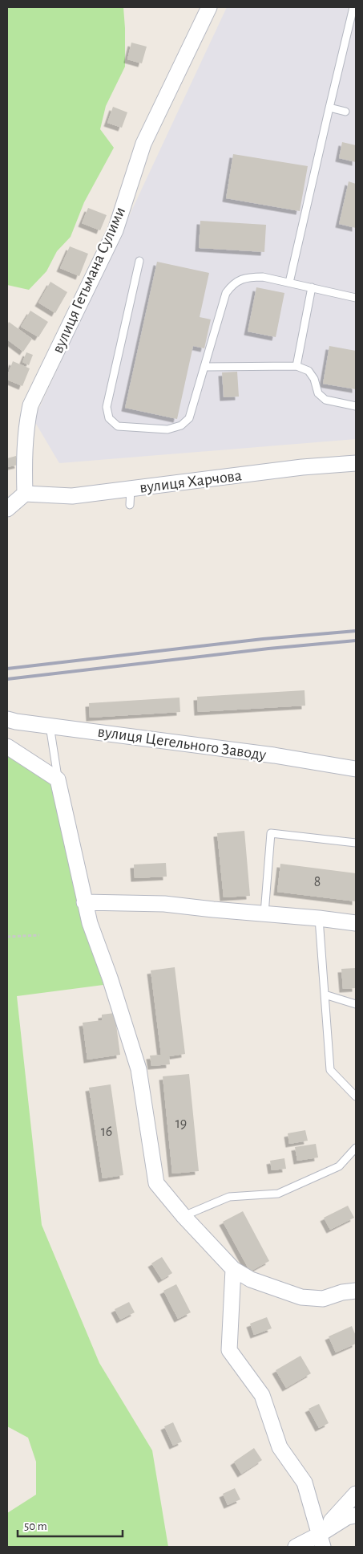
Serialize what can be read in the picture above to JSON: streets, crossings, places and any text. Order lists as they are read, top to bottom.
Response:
{
  "streets": {
    "street": ["вулиця Гетьмана Сулими", "вулиця Харчова", "вулиця Цегельного Заводу"]
  },
  "crossings": [
    ["вулиця Гетьмана Сулими", "вулиця Харчова"]
  ],
  "house_numbers": ["8", "19", "16"],
  "scale_bar": "50 m"
}
